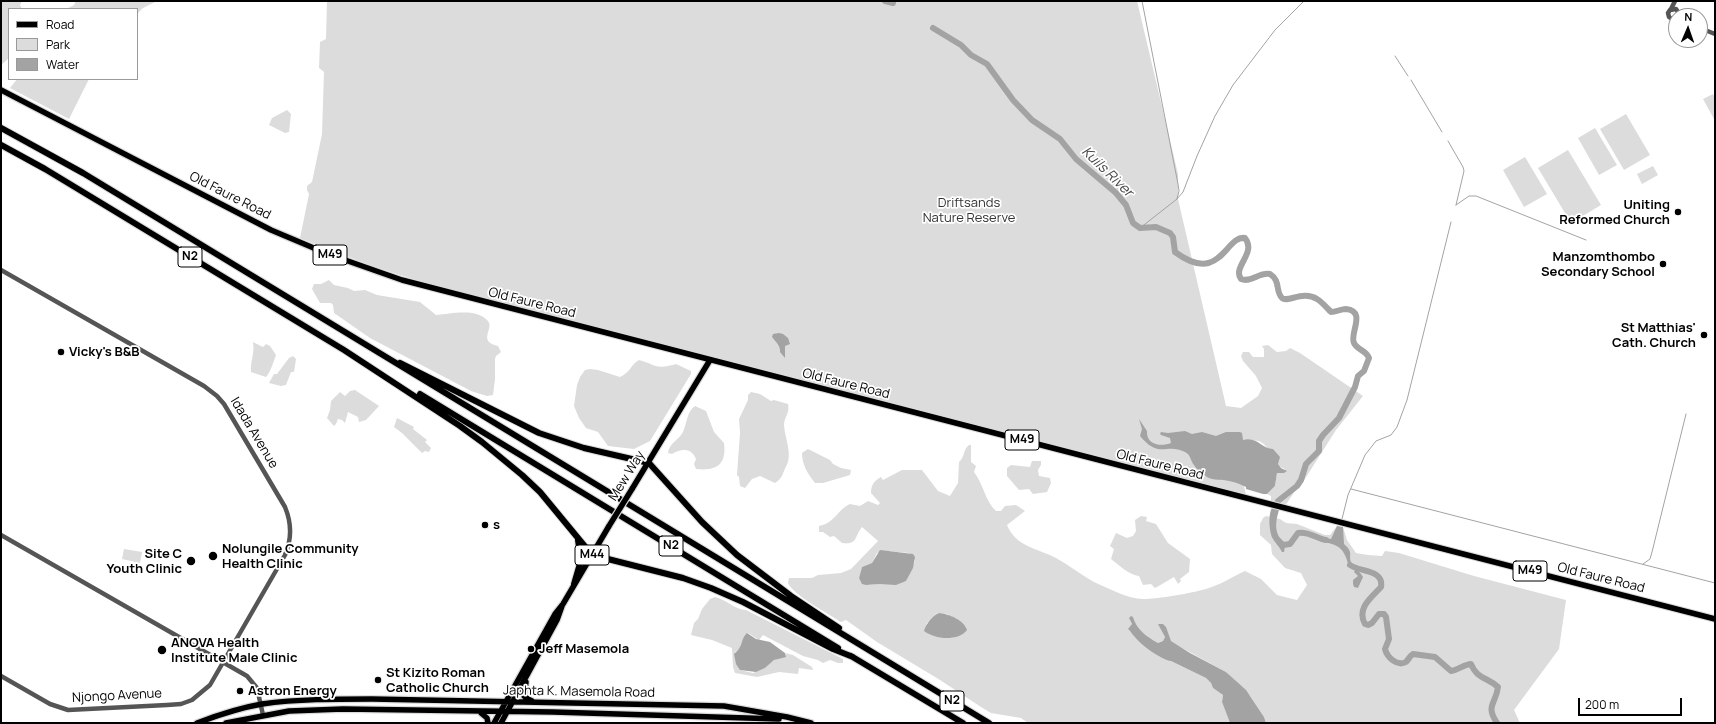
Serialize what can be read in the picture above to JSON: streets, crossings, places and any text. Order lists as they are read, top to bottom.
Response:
{
  "streets": {
    "highway": ["N2"],
    "main road": [
      "Old Faure Road",
      "M49",
      "Mew Way",
      "M44",
      "Japhta K. Masemola Road"
    ],
    "street": ["Idada Avenue", "Njongo Avenue"]
  },
  "crossings": [
    ["Old Faure Road", "Mew Way"],
    ["Idada Avenue", "Njongo Avenue"],
    ["Mew Way", "Japhta K. Masemola Road"]
  ],
  "water": ["Kuils River"],
  "parks": ["Driftsands Nature Reserve"],
  "places": [
    "Uniting Reformed Church",
    "Manzomthombo Secondary School",
    "St Matthias' Cath. Church",
    "Vicky's B&B",
    "s",
    "Nolungile Community Health Clinic",
    "Site C Youth Clinic",
    "Jeff Masemola",
    "ANOVA Health Institute Male Clinic",
    "St Kizito Roman Catholic Church",
    "Astron Energy"
  ],
  "legend": ["Road", "Park", "Water"],
  "scale_bar": "200 m",
  "north": "top"
}
